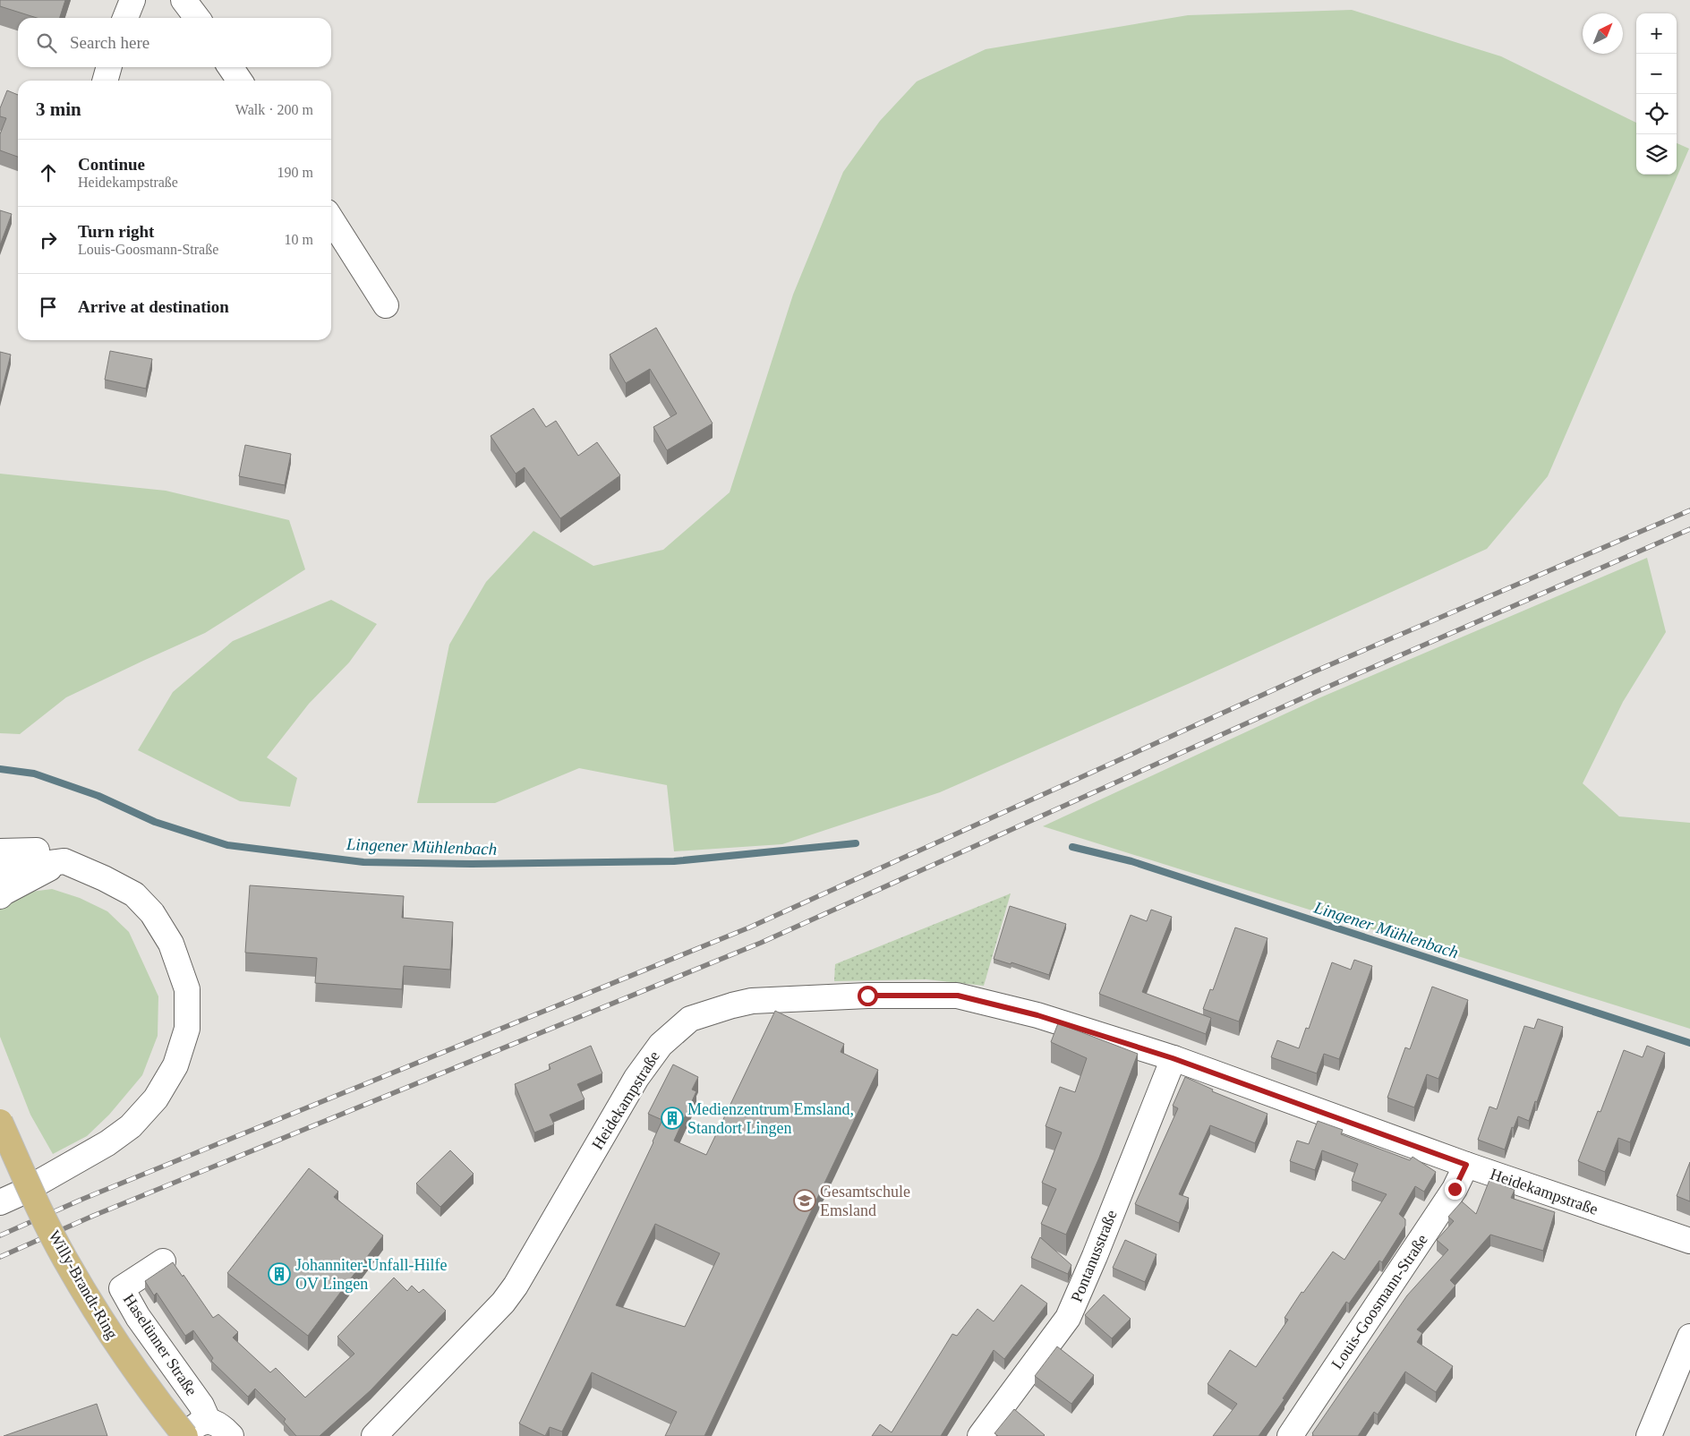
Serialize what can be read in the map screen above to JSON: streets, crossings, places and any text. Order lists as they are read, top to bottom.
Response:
{
  "streets": {
    "main road": ["Willy-Brandt-Ring"],
    "street": [
      "Heidekampstraße",
      "Pontanusstraße",
      "Louis-Goosmann-Straße",
      "Haselünner Straße"
    ]
  },
  "crossings": [
    ["Heidekampstraße", "Pontanusstraße"],
    ["Heidekampstraße", "Louis-Goosmann-Straße"]
  ],
  "water": ["Lingener Mühlenbach"],
  "places": {
    "building": ["Medienzentrum Emsland, Standort Lingen", "Johanniter-Unfall-Hilfe OV Lingen"],
    "school or university": ["Gesamtschule Emsland"]
  },
  "north": "top right",
  "page": {
    "map_buttons": ["+", "−"],
    "search": "Search here",
    "heading": ["3 min", "Walk · 200 m"],
    "list": [
      ["Continue", "Heidekampstraße", "190 m"],
      ["Turn right", "Louis-Goosmann-Straße", "10 m"],
      "Arrive at destination"
    ]
  }
}
